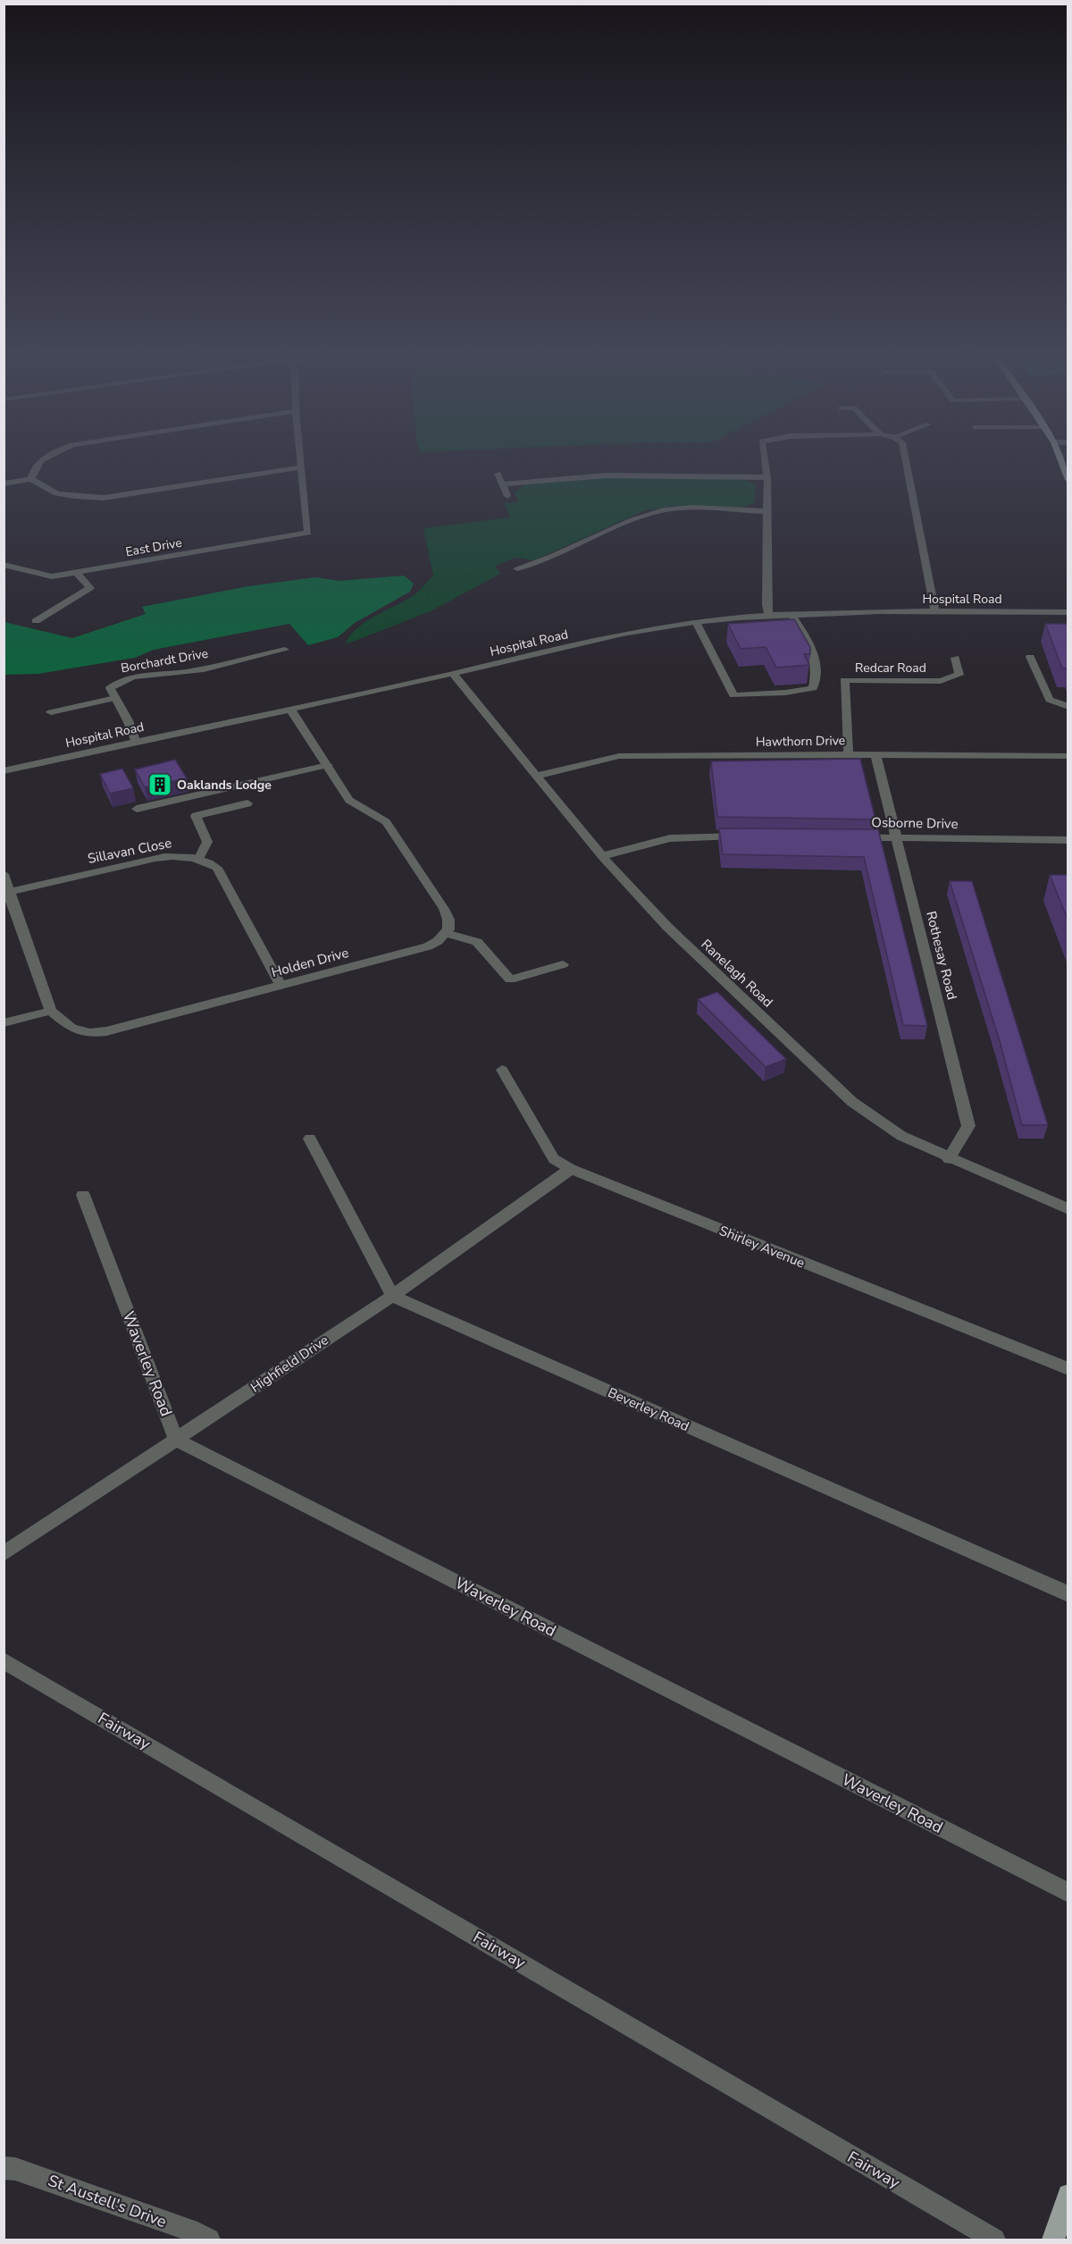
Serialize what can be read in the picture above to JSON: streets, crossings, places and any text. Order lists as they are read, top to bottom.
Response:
{
  "streets": {
    "street": [
      "East Drive",
      "Hospital Road",
      "Borchardt Drive",
      "Redcar Road",
      "Hawthorn Drive",
      "Osborne Drive",
      "Sillavan Close",
      "Rothesay Road",
      "Holden Drive",
      "Ranelagh Road",
      "Shirley Avenue",
      "Waverley Road",
      "Highfield Drive",
      "Beverley Road",
      "Fairway",
      "St Austell's Drive"
    ]
  },
  "crossings": [
    ["Hospital Road", "Ranelagh Road"],
    ["Redcar Road", "Hawthorn Drive"],
    ["Hawthorn Drive", "Rothesay Road"],
    ["Hawthorn Drive", "Ranelagh Road"],
    ["Osborne Drive", "Rothesay Road"],
    ["Rothesay Road", "Ranelagh Road"],
    ["Shirley Avenue", "Highfield Drive"],
    ["Waverley Road", "Highfield Drive"],
    ["Highfield Drive", "Beverley Road"]
  ],
  "places": {
    "building": ["Oaklands Lodge"]
  }
}
